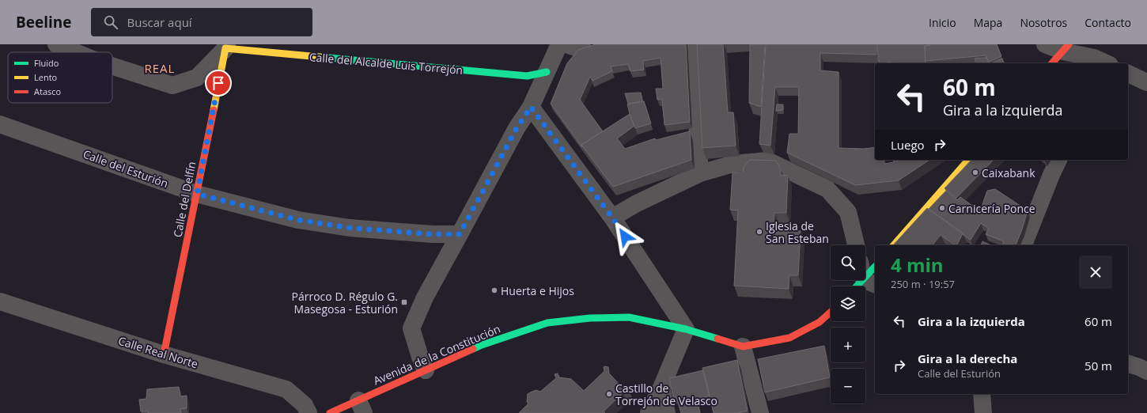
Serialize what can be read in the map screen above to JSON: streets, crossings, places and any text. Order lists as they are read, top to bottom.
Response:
{
  "streets": {
    "street": [
      "Calle del Alcalde Luis Torrejón",
      "Calle del Esturión",
      "Calle del Delfín",
      "Calle Real Norte",
      "Avenida de la Constitución"
    ]
  },
  "crossings": [
    ["Calle del Alcalde Luis Torrejón", "Calle del Delfín"],
    ["Calle del Esturión", "Calle del Delfín"],
    ["Calle del Delfín", "Calle Real Norte"]
  ],
  "districts": ["REAL"],
  "places": {
    "other": [
      "Caixabank",
      "Carnicería Ponce",
      "Iglesia de San Esteban",
      "Huerta e Hijos",
      "Castillo de Torrejón de Velasco"
    ],
    "transit": ["Párroco D. Régulo G. Masegosa - Esturión"]
  },
  "legend": ["Fluido", "Lento", "Atasco"],
  "page": {
    "header": "Beeline",
    "search": "Buscar aquí",
    "nav": [
      "Inicio",
      "Mapa",
      "Nosotros",
      "Contacto"
    ],
    "turn": ["60 m", "Gira a la izquierda"],
    "then": "Luego",
    "map_buttons": ["+", "−"],
    "heading": ["4 min", "250 m · 19:57"],
    "list": [
      {
        "name": "Gira a la izquierda",
        "value": "60 m"
      },
      {
        "name": "Gira a la derecha",
        "note": "Calle del Esturión",
        "value": "50 m"
      }
    ]
  }
}
